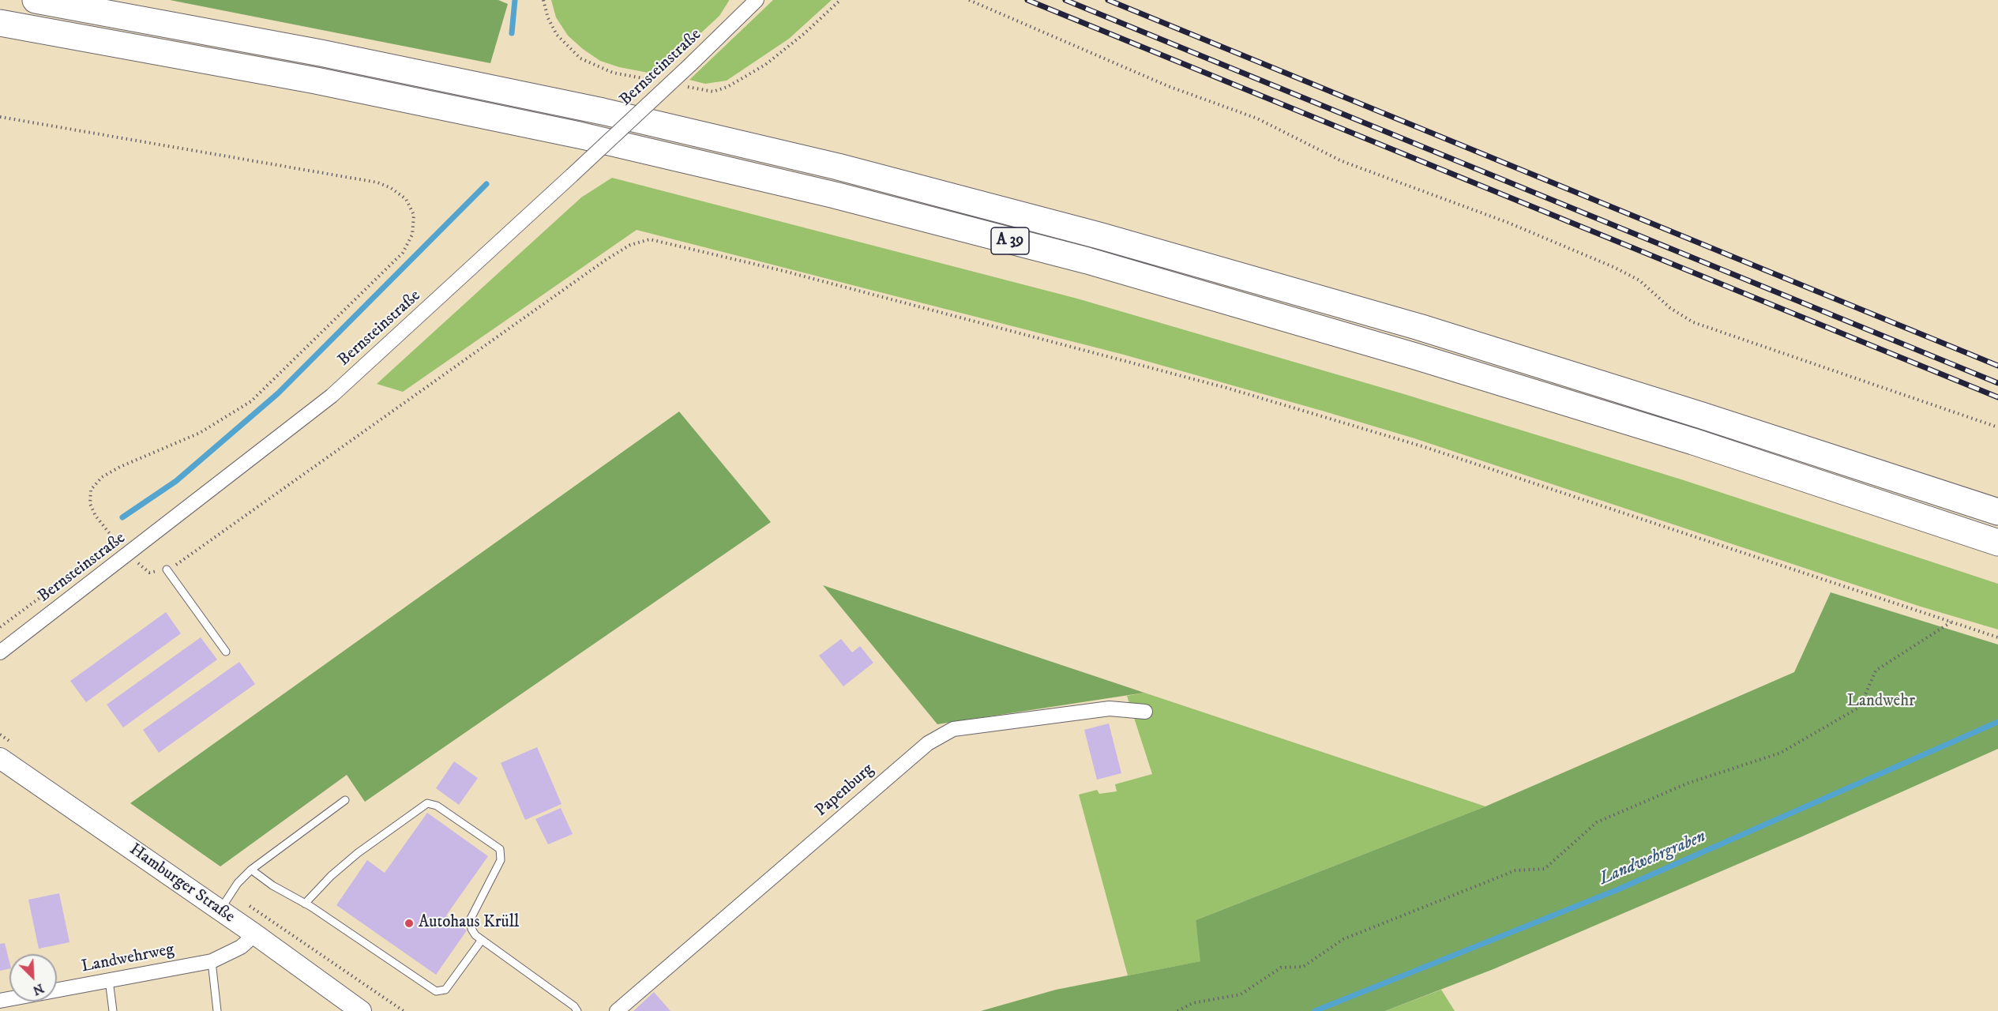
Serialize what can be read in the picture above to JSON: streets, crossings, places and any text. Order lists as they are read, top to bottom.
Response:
{
  "streets": {
    "highway": ["A 39"],
    "main road": ["Hamburger Straße"],
    "street": ["Bernsteinstraße", "Papenburg", "Landwehrweg"]
  },
  "crossings": [
    ["Hamburger Straße", "Landwehrweg"]
  ],
  "water": ["Landwehrgraben"],
  "parks": ["Landwehr"],
  "places": ["Autohaus Krüll"],
  "north": "bottom right"
}
